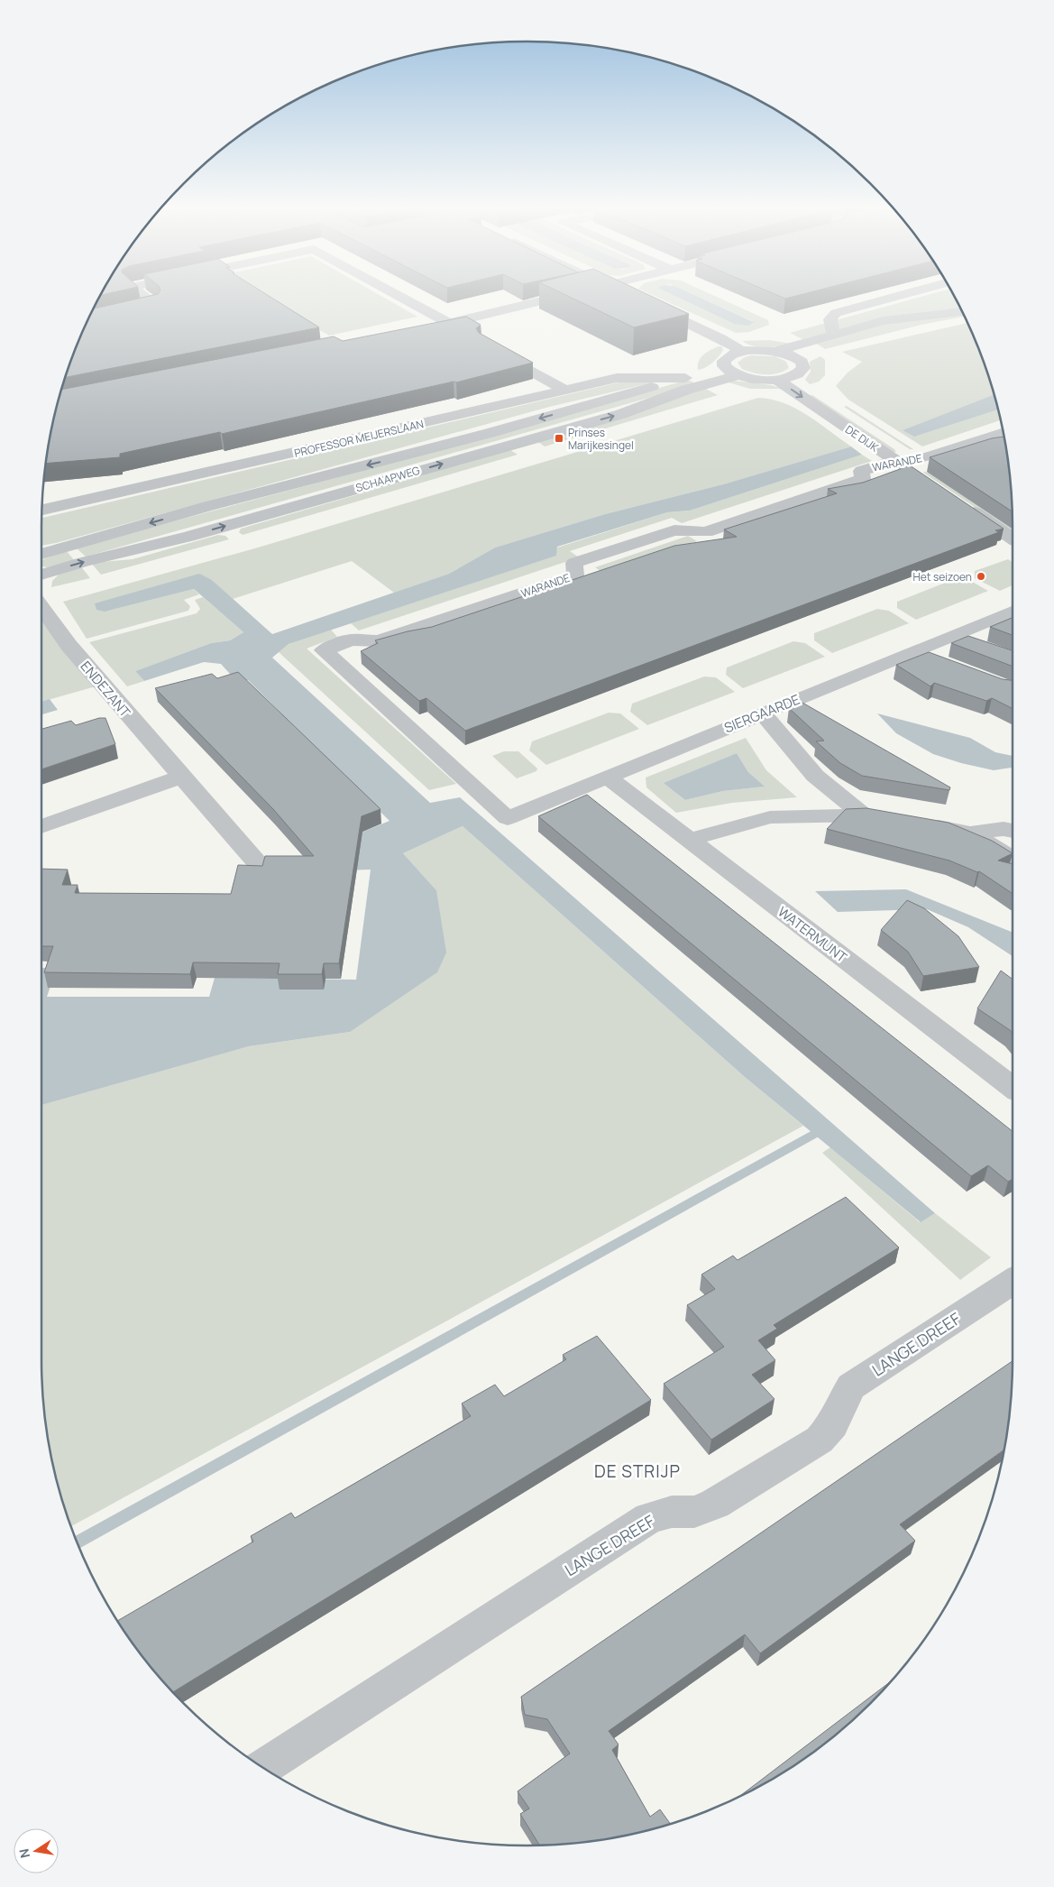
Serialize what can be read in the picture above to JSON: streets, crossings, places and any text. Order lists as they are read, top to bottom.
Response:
{
  "streets": {
    "street": [
      "PROFESSOR MEIJERSLAAN",
      "DE DIJK",
      "WARANDE",
      "SCHAAPWEG",
      "ENDEZANT",
      "SIERGAARDE",
      "WATERMUNT",
      "LANGE DREEF"
    ]
  },
  "crossings": [
    ["PROFESSOR MEIJERSLAAN", "SCHAAPWEG"],
    ["DE DIJK", "WARANDE"],
    ["WARANDE", "SIERGAARDE"],
    ["SIERGAARDE", "WATERMUNT"]
  ],
  "districts": ["DE STRIJP"],
  "places": {
    "transit": ["Prinses Marijkesingel"],
    "other": ["Het seizoen"]
  },
  "north": "left"
}
